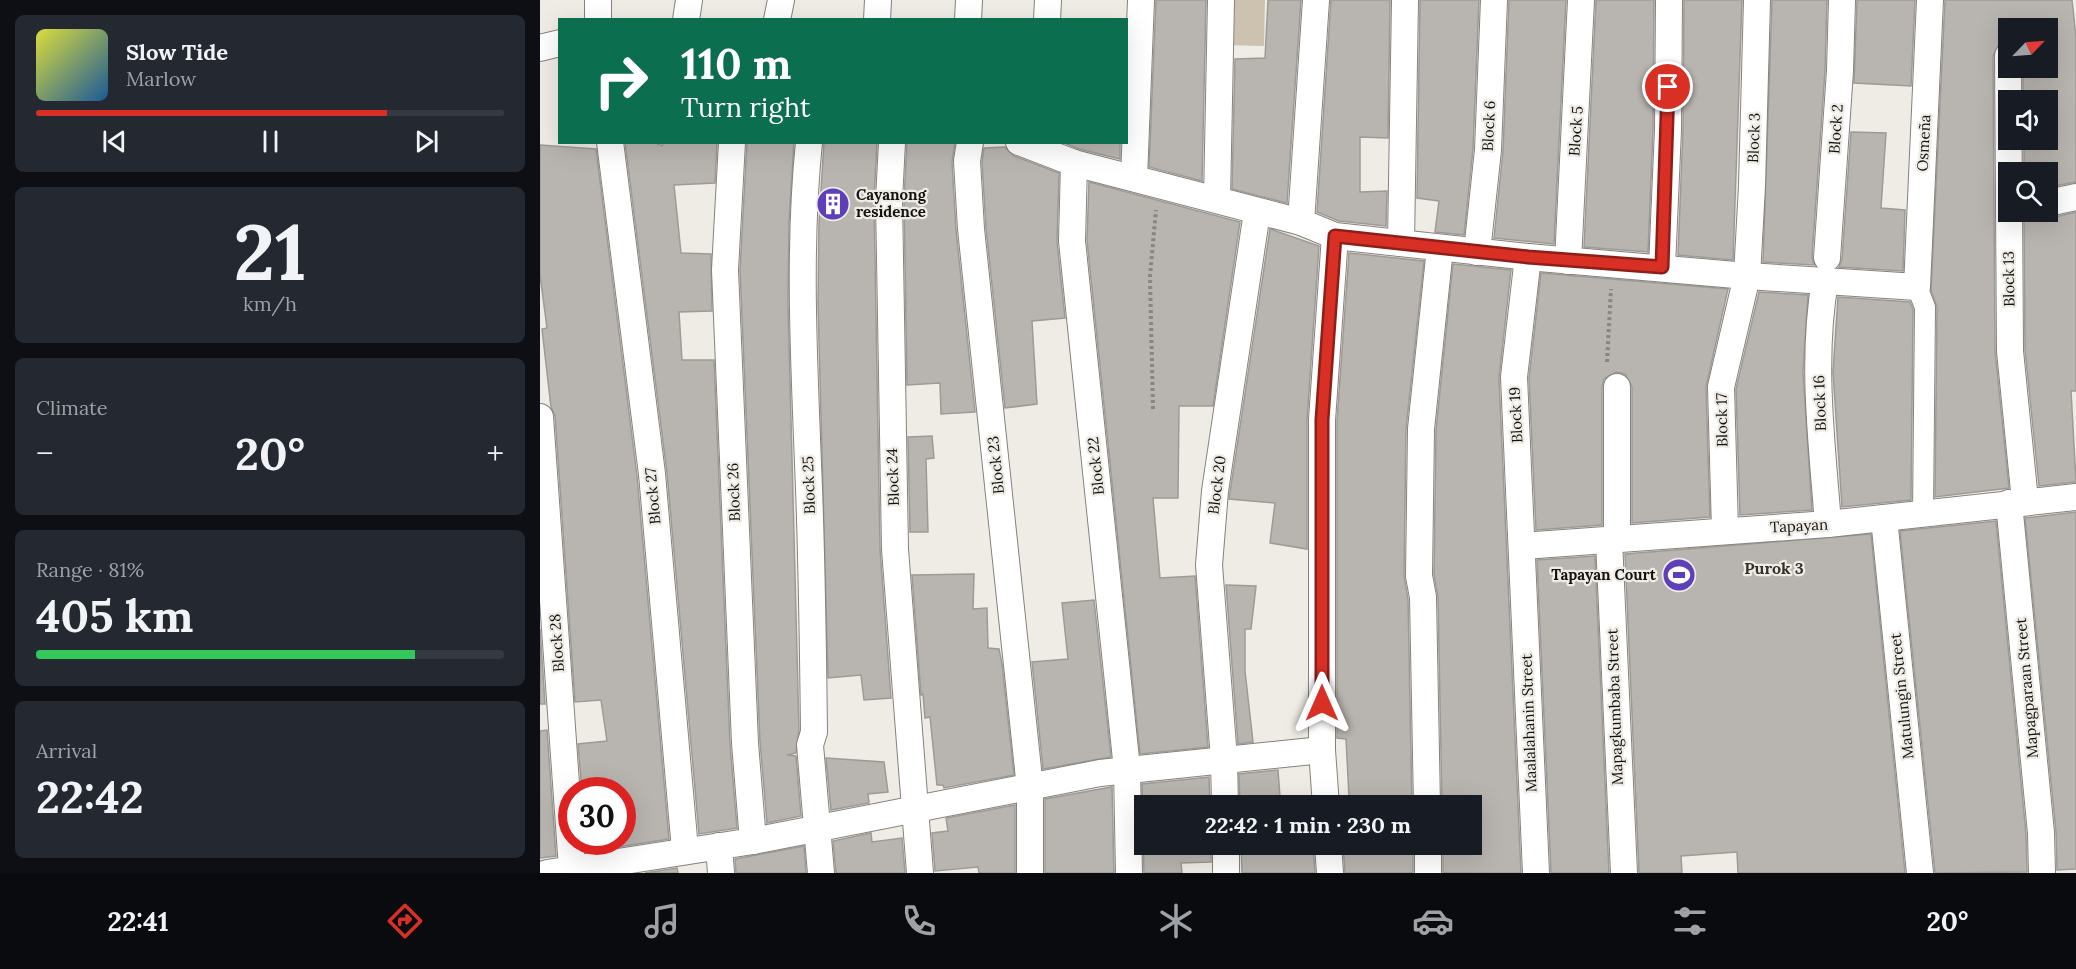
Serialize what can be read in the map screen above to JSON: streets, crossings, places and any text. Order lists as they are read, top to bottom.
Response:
{
  "streets": {
    "street": [
      "Block 6",
      "Block 2",
      "Block 5",
      "Block 3",
      "Osmeña",
      "Block 13",
      "Block 16",
      "Block 19",
      "Block 17",
      "Block 23",
      "Block 22",
      "Block 24",
      "Block 25",
      "Block 20",
      "Block 26",
      "Block 27",
      "Tapayan",
      "Block 28",
      "Mapagparaan Street",
      "Matulungin Street",
      "Mapagkumbaba Street",
      "Maalalahanin Street"
    ]
  },
  "crossings": [
    ["Block 2", "Block 16"],
    ["Block 3", "Block 17"],
    ["Block 13", "Tapayan"],
    ["Block 13", "Mapagparaan Street"],
    ["Block 16", "Tapayan"],
    ["Block 19", "Tapayan"],
    ["Block 19", "Maalalahanin Street"],
    ["Block 17", "Tapayan"],
    ["Tapayan", "Mapagparaan Street"],
    ["Tapayan", "Matulungin Street"],
    ["Tapayan", "Mapagkumbaba Street"]
  ],
  "districts": ["Purok 3"],
  "places": {
    "building": ["Cayanong residence"],
    "sports": ["Tapayan Court"]
  },
  "north": "top right",
  "page": {
    "turn": ["110 m", "Turn right"],
    "song": ["Slow Tide", "Marlow"],
    "tile": [
      ["21", "km/h"],
      "Climate",
      ["Range · 81%", "405 km"],
      ["Arrival", "22:42"]
    ],
    "heat": ["−", "20°", "+"],
    "limit": "30",
    "trip": "22:42 · 1 min · 230 m",
    "tabs": ["22:41", "20°"]
  }
}
